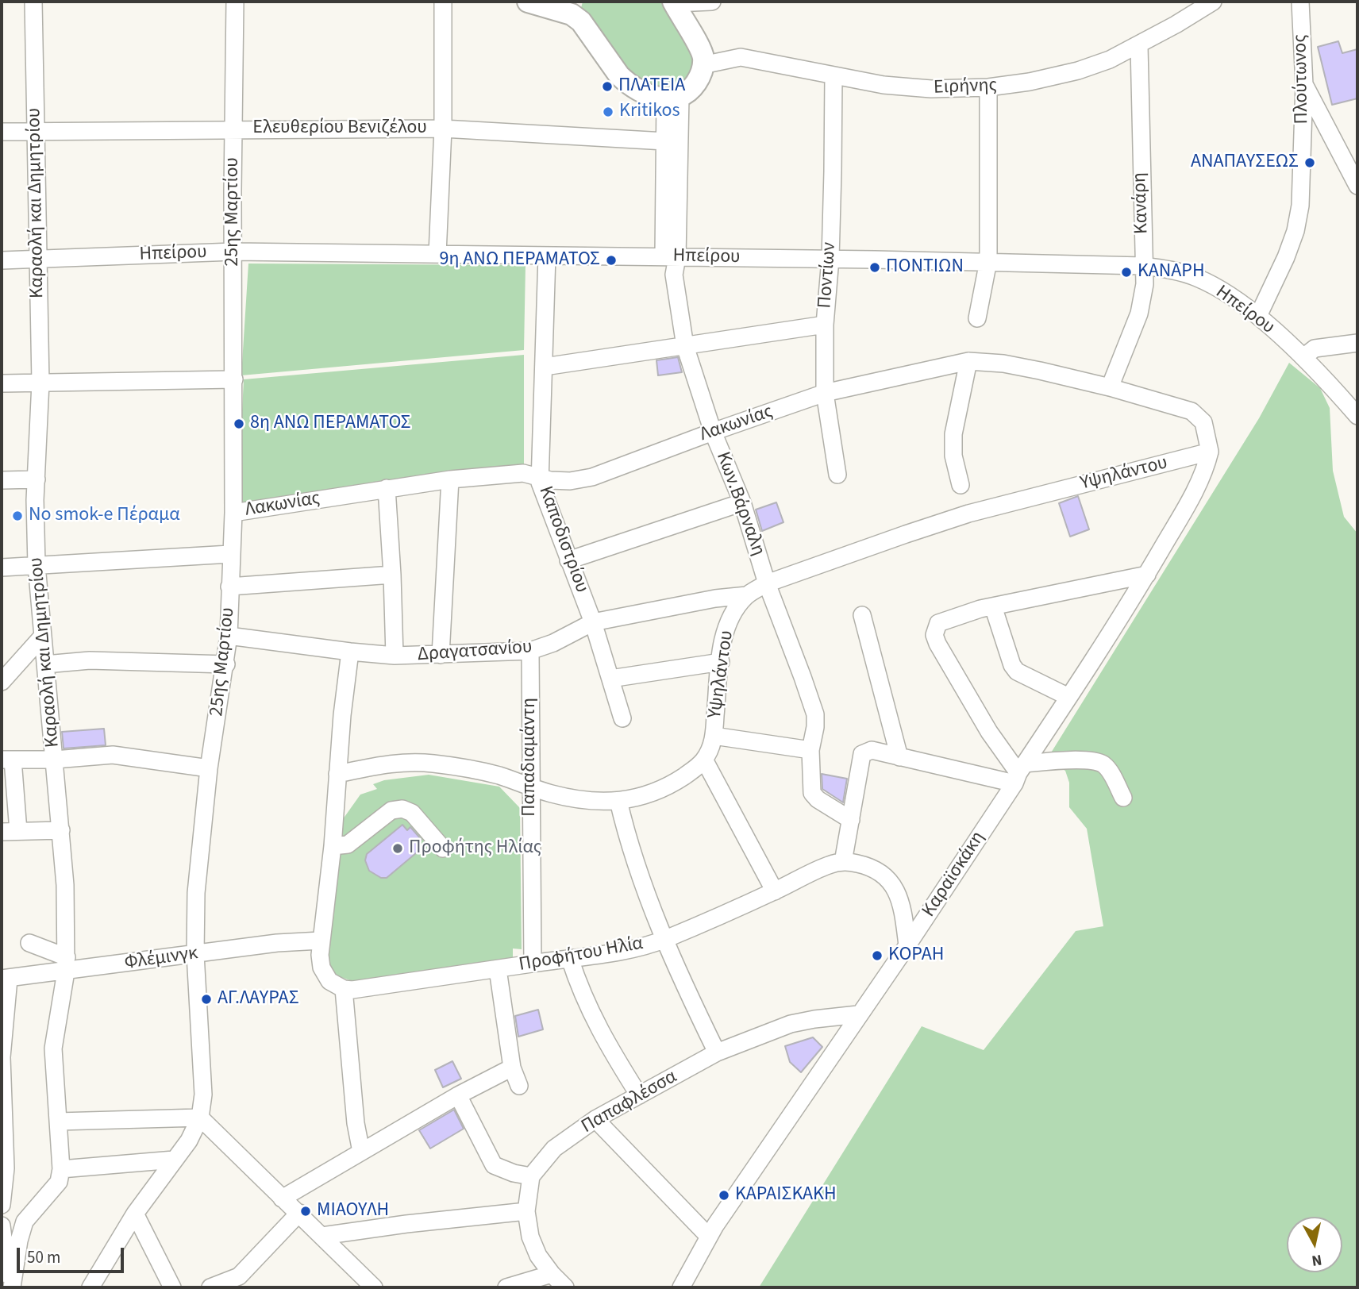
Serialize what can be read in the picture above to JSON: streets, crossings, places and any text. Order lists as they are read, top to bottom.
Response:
{
  "streets": {
    "street": [
      "Πλούτωνος",
      "Ειρήνης",
      "Ελευθερίου Βενιζέλου",
      "Καραολή και Δημητρίου",
      "Κανάρη",
      "25ης Μαρτίου",
      "Ηπείρου",
      "Ποντίων",
      "Λακωνίας",
      "Υψηλάντου",
      "Κων.Βάρναλη",
      "Καποδιστρίου",
      "Δραγατσανίου",
      "Παπαδιαμάντη",
      "Καραϊσκάκη",
      "Προφήτου Ηλία",
      "Φλέμινγκ",
      "Παπαφλέσσα"
    ]
  },
  "crossings": [
    ["Πλούτωνος", "Ηπείρου"],
    ["Ειρήνης", "Κανάρη"],
    ["Ειρήνης", "Ποντίων"],
    ["Ελευθερίου Βενιζέλου", "Καραολή και Δημητρίου"],
    ["Ελευθερίου Βενιζέλου", "25ης Μαρτίου"],
    ["Ελευθερίου Βενιζέλου", "Κων.Βάρναλη"],
    ["Καραολή και Δημητρίου", "Ηπείρου"],
    ["Καραολή και Δημητρίου", "Φλέμινγκ"],
    ["Κανάρη", "Ηπείρου"],
    ["Κανάρη", "Λακωνίας"],
    ["25ης Μαρτίου", "Ηπείρου"],
    ["25ης Μαρτίου", "Λακωνίας"],
    ["25ης Μαρτίου", "Δραγατσανίου"],
    ["25ης Μαρτίου", "Φλέμινγκ"],
    ["Ηπείρου", "Ποντίων"],
    ["Ηπείρου", "Κων.Βάρναλη"],
    ["Ηπείρου", "Καποδιστρίου"],
    ["Ποντίων", "Λακωνίας"],
    ["Λακωνίας", "Υψηλάντου"],
    ["Λακωνίας", "Κων.Βάρναλη"],
    ["Λακωνίας", "Καποδιστρίου"],
    ["Λακωνίας", "Καραϊσκάκη"],
    ["Υψηλάντου", "Κων.Βάρναλη"],
    ["Υψηλάντου", "Δραγατσανίου"],
    ["Υψηλάντου", "Παπαδιαμάντη"],
    ["Υψηλάντου", "Καραϊσκάκη"],
    ["Καποδιστρίου", "Δραγατσανίου"],
    ["Δραγατσανίου", "Παπαδιαμάντη"],
    ["Παπαδιαμάντη", "Προφήτου Ηλία"],
    ["Καραϊσκάκη", "Προφήτου Ηλία"],
    ["Καραϊσκάκη", "Παπαφλέσσα"]
  ],
  "places": [
    "ΠΛΑΤΕΙΑ",
    "Kritikos",
    "ΑΝΑΠΑΥΣΕΩΣ",
    "9η ΑΝΩ ΠΕΡΑΜΑΤΟΣ",
    "ΠΟΝΤΙΩΝ",
    "ΚΑΝΑΡΗ",
    "8η ΑΝΩ ΠΕΡΑΜΑΤΟΣ",
    "No smok-e Πέραμα",
    "Προφήτης Ηλίας",
    "ΚΟΡΑΗ",
    "ΑΓ.ΛΑΥΡΑΣ",
    "ΚΑΡΑΙΣΚΑΚΗ",
    "ΜΙΑΟΥΛΗ"
  ],
  "scale_bar": "50 m",
  "north": "bottom"
}
